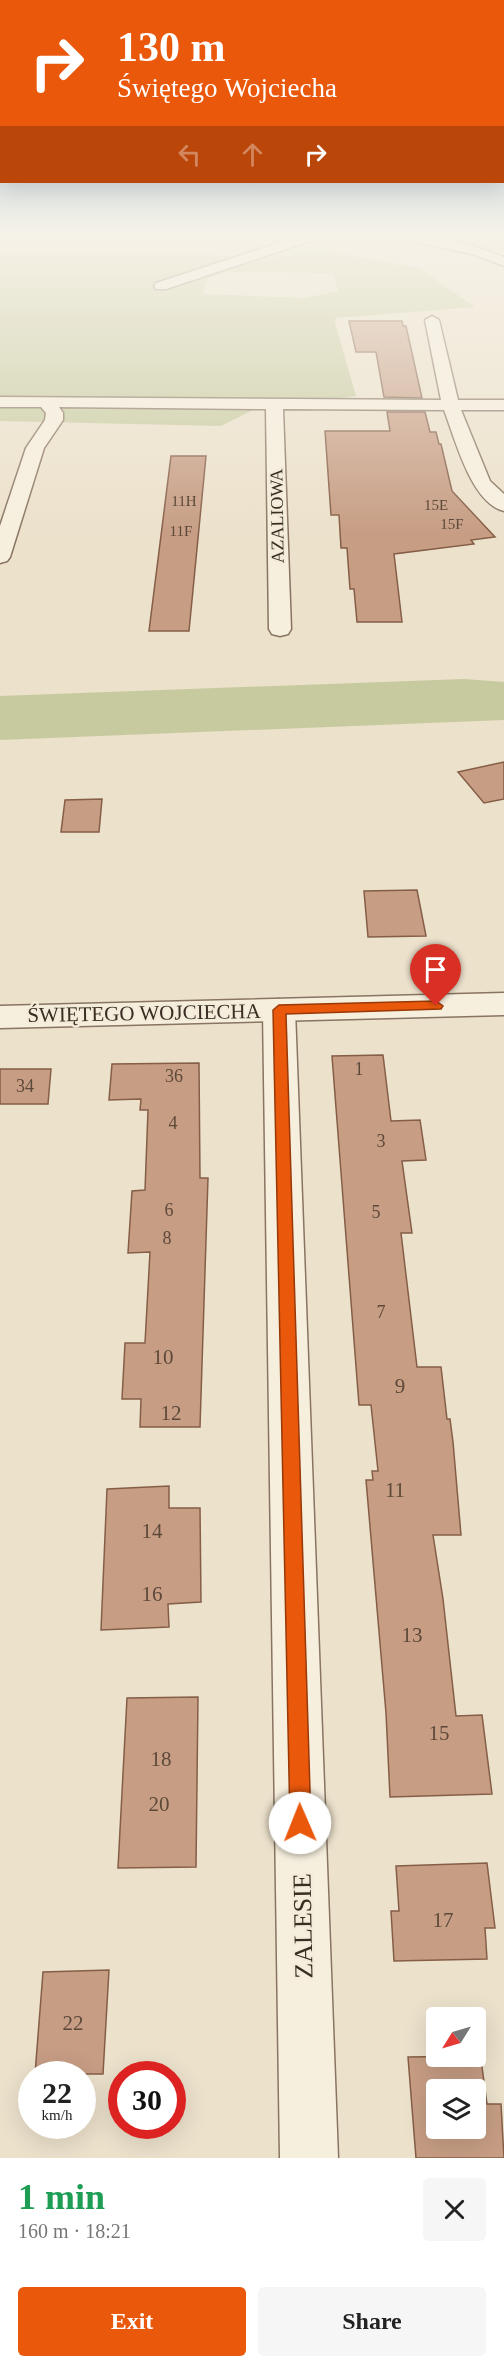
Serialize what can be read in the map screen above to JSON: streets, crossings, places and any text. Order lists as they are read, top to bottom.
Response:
{
  "streets": {
    "street": ["AZALIOWA", "ŚWIĘTEGO WOJCIECHA", "ZALESIE"]
  },
  "crossings": [
    ["ŚWIĘTEGO WOJCIECHA", "ZALESIE"]
  ],
  "house_numbers": [
    "11H",
    "15E",
    "15F",
    "11F",
    "1",
    "36",
    "34",
    "4",
    "3",
    "6",
    "5",
    "8",
    "7",
    "10",
    "9",
    "12",
    "11",
    "14",
    "16",
    "13",
    "15",
    "18",
    "20",
    "17",
    "22"
  ],
  "north": "bottom left",
  "page": {
    "turn": ["130 m", "Świętego Wojciecha"],
    "speed": "22 km/h",
    "limit": "30",
    "heading": ["1 min", "160 m · 18:21"],
    "buttons": ["Exit", "Share"]
  }
}
